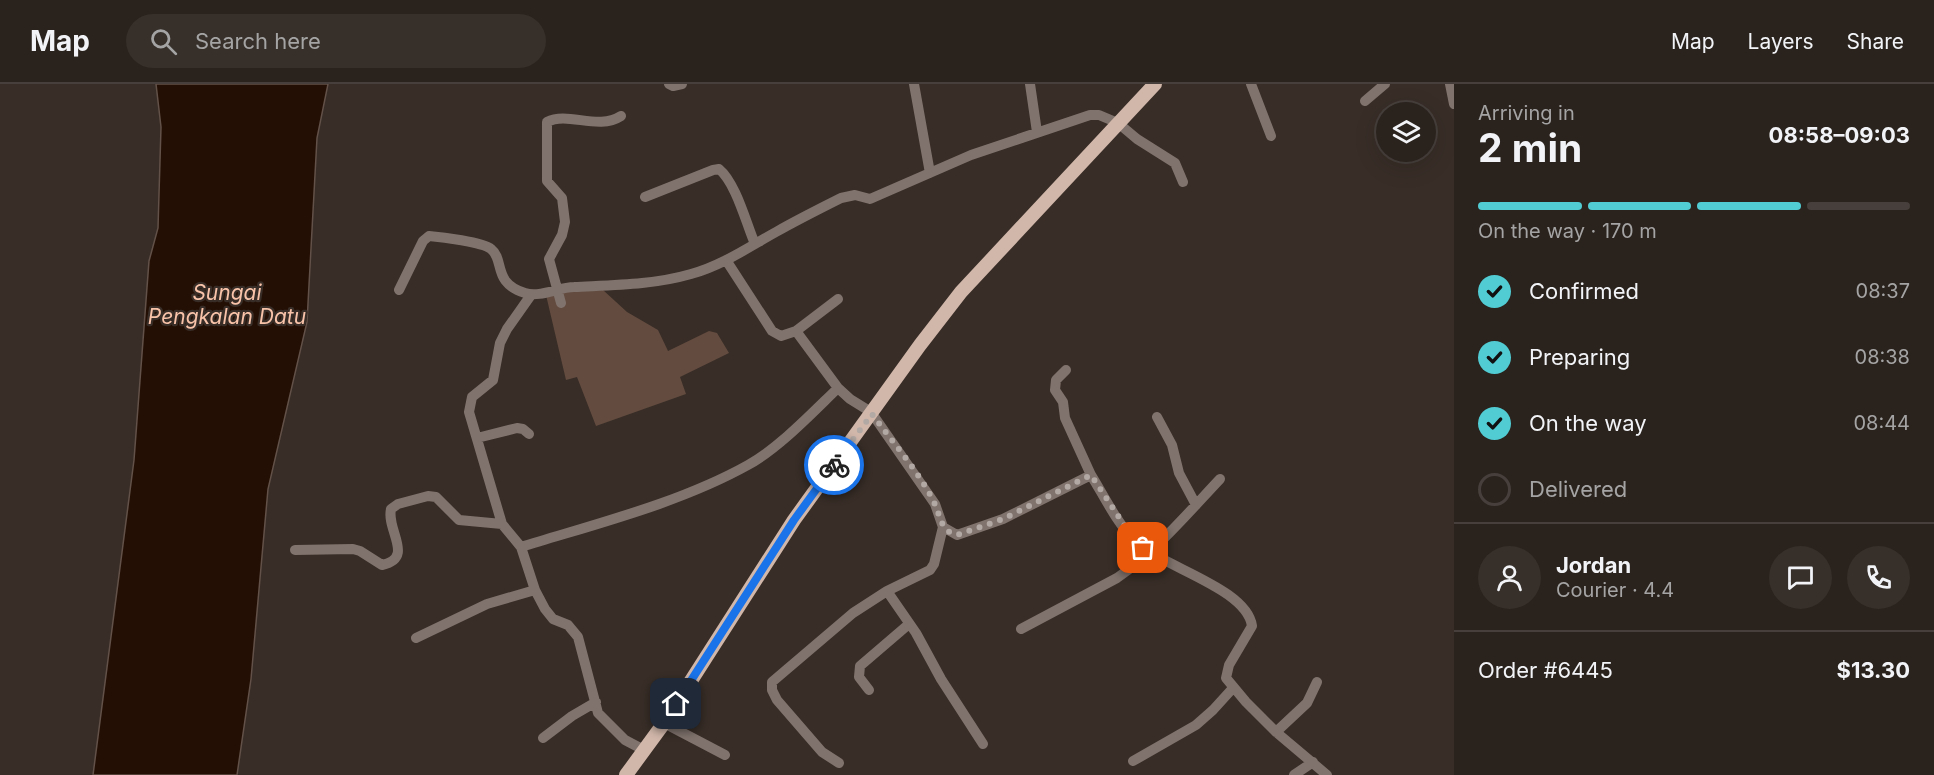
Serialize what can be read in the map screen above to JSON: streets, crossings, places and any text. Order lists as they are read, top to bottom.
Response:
{
  "water": ["Sungai Pengkalan Datu"],
  "page": {
    "header": "Map",
    "search": "Search here",
    "nav": ["Map", "Layers", "Share"],
    "heading": ["2 min", "Arriving in", "08:58–09:03"],
    "panel": [
      "Jordan",
      "Courier · 4.4",
      "Order #6445",
      "$13.30"
    ],
    "bar": "On the way · 170 m",
    "list": [
      ["Confirmed", "08:37"],
      ["Preparing", "08:38"],
      ["On the way", "08:44"],
      "Delivered"
    ]
  }
}
